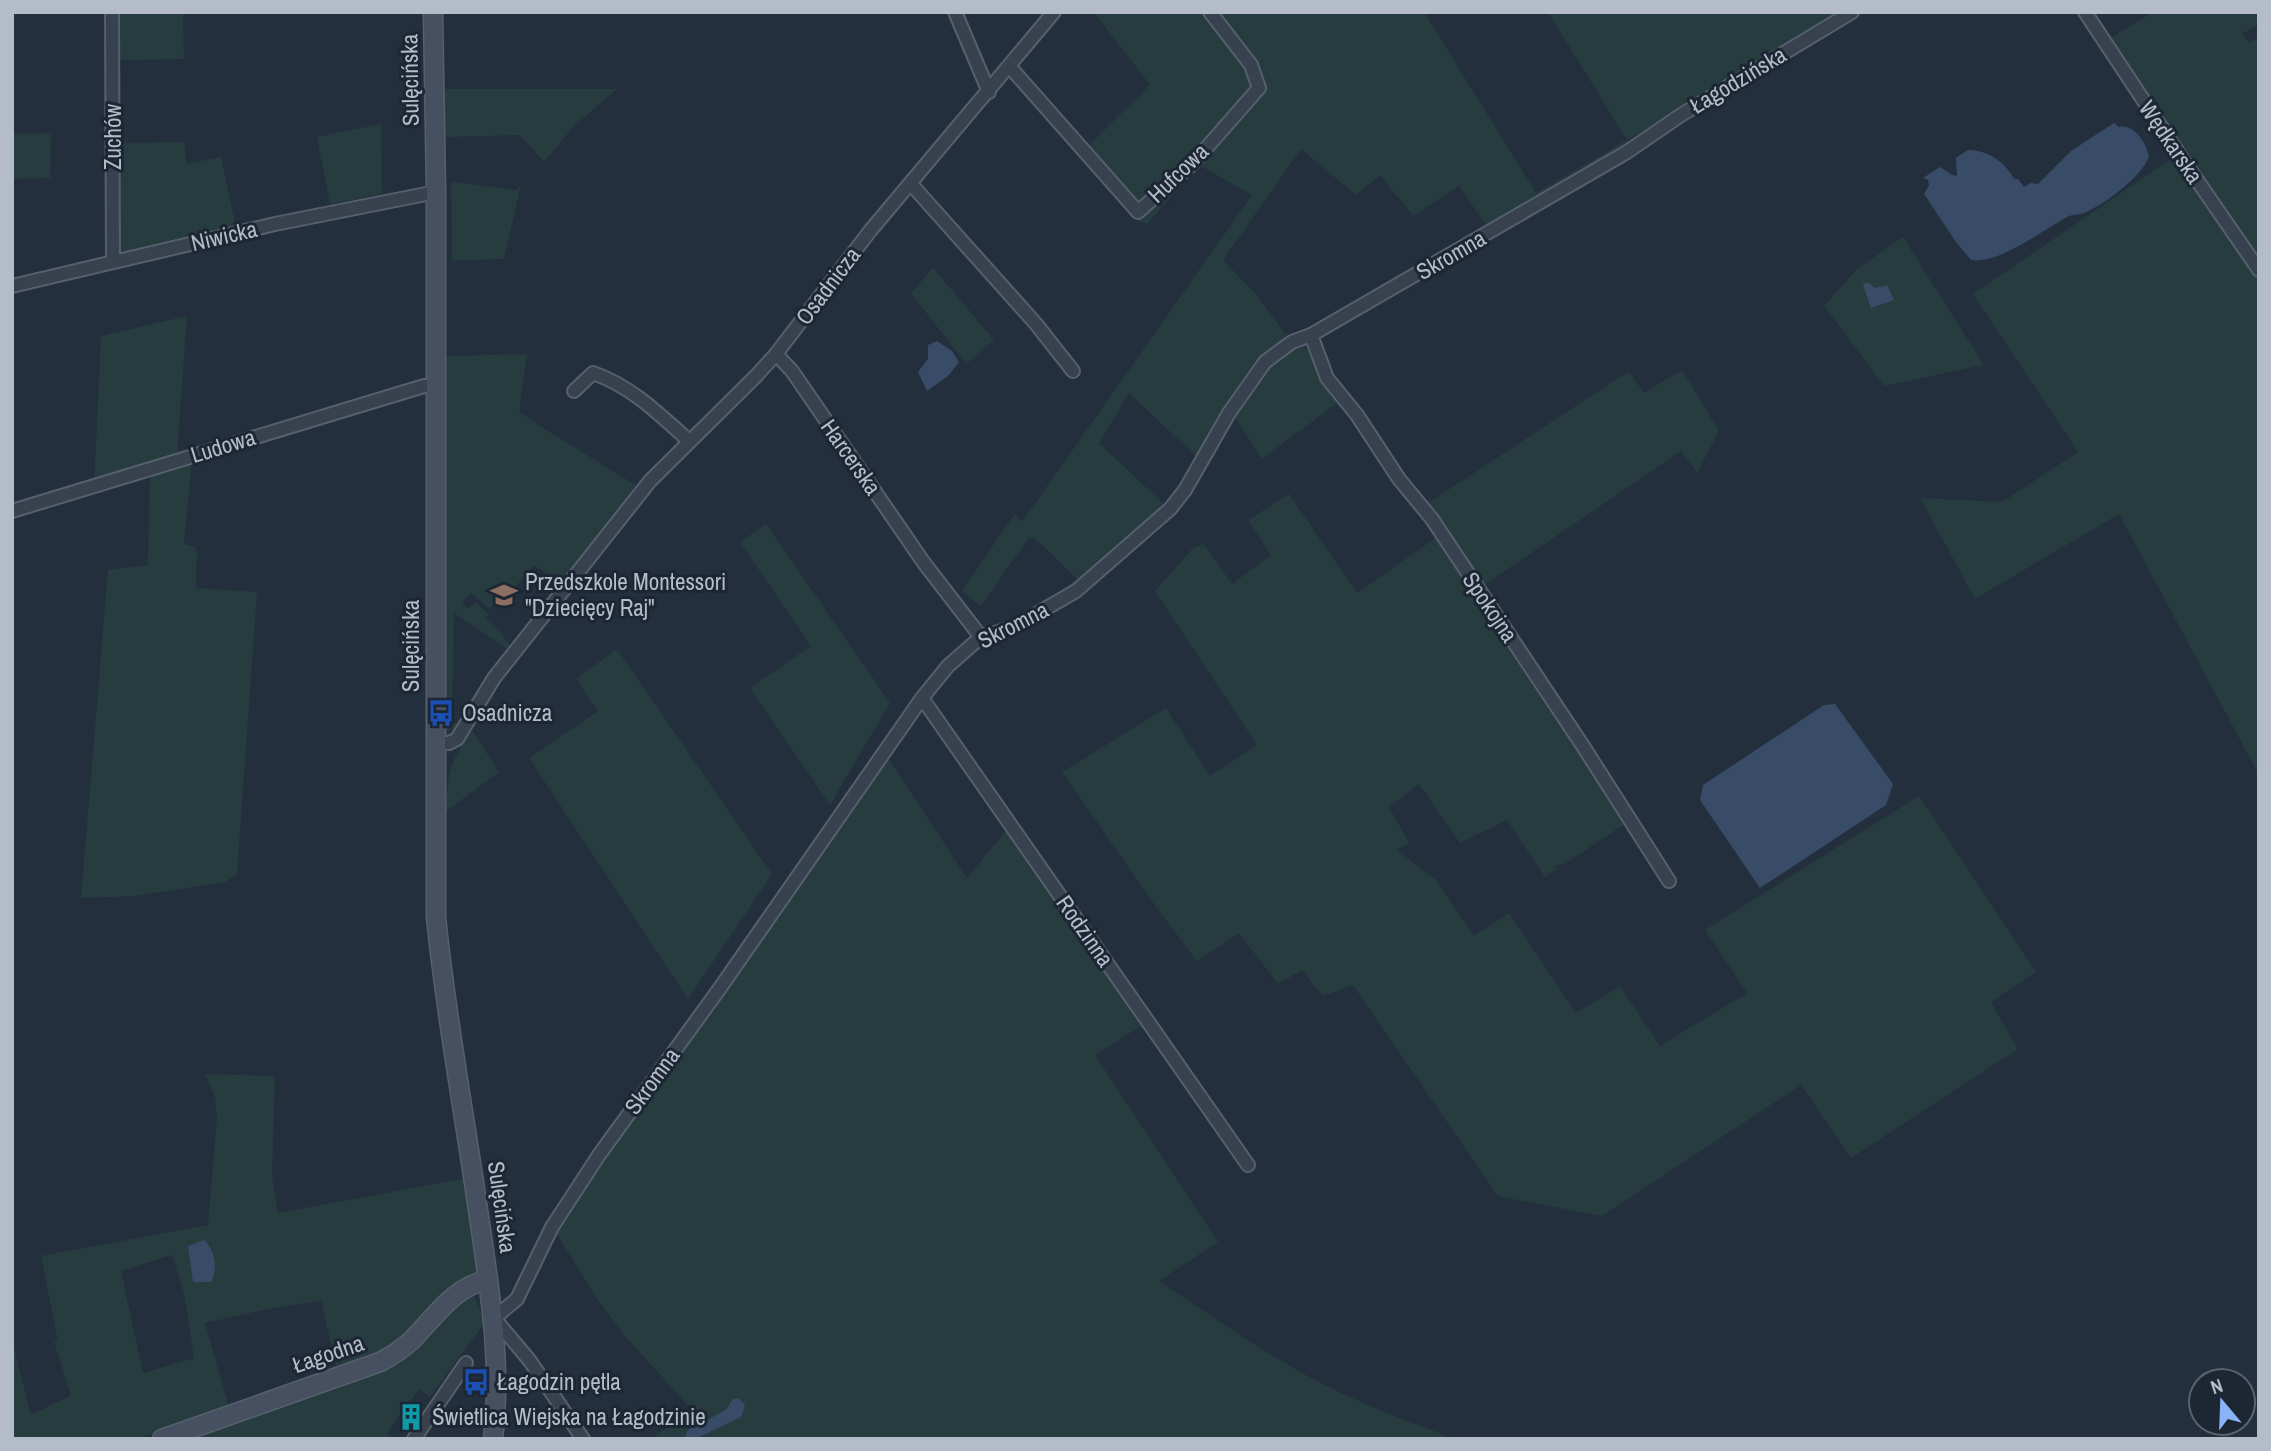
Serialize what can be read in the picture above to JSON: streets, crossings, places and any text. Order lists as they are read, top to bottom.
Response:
{
  "streets": {
    "street": [
      "Sulęcińska",
      "Łagodzińska",
      "Zuchów",
      "Wędkarska",
      "Hufcowa",
      "Niwicka",
      "Skromna",
      "Osadnicza",
      "Ludowa",
      "Harcerska",
      "Spokojna",
      "Rodzinna",
      "Łagodna"
    ]
  },
  "crossings": [
    ["Sulęcińska", "Niwicka"],
    ["Sulęcińska", "Skromna"],
    ["Sulęcińska", "Osadnicza"],
    ["Sulęcińska", "Ludowa"],
    ["Sulęcińska", "Łagodna"],
    ["Łagodzińska", "Skromna"],
    ["Zuchów", "Niwicka"],
    ["Hufcowa", "Osadnicza"],
    ["Skromna", "Harcerska"],
    ["Skromna", "Spokojna"],
    ["Skromna", "Rodzinna"],
    ["Osadnicza", "Harcerska"]
  ],
  "places": {
    "school or university": ["Przedszkole Montessori \"Dziecięcy Raj\""],
    "bus stop": ["Osadnicza", "Łagodzin pętla"],
    "building": ["Świetlica Wiejska na Łagodzinie"]
  },
  "north": "top"
}
